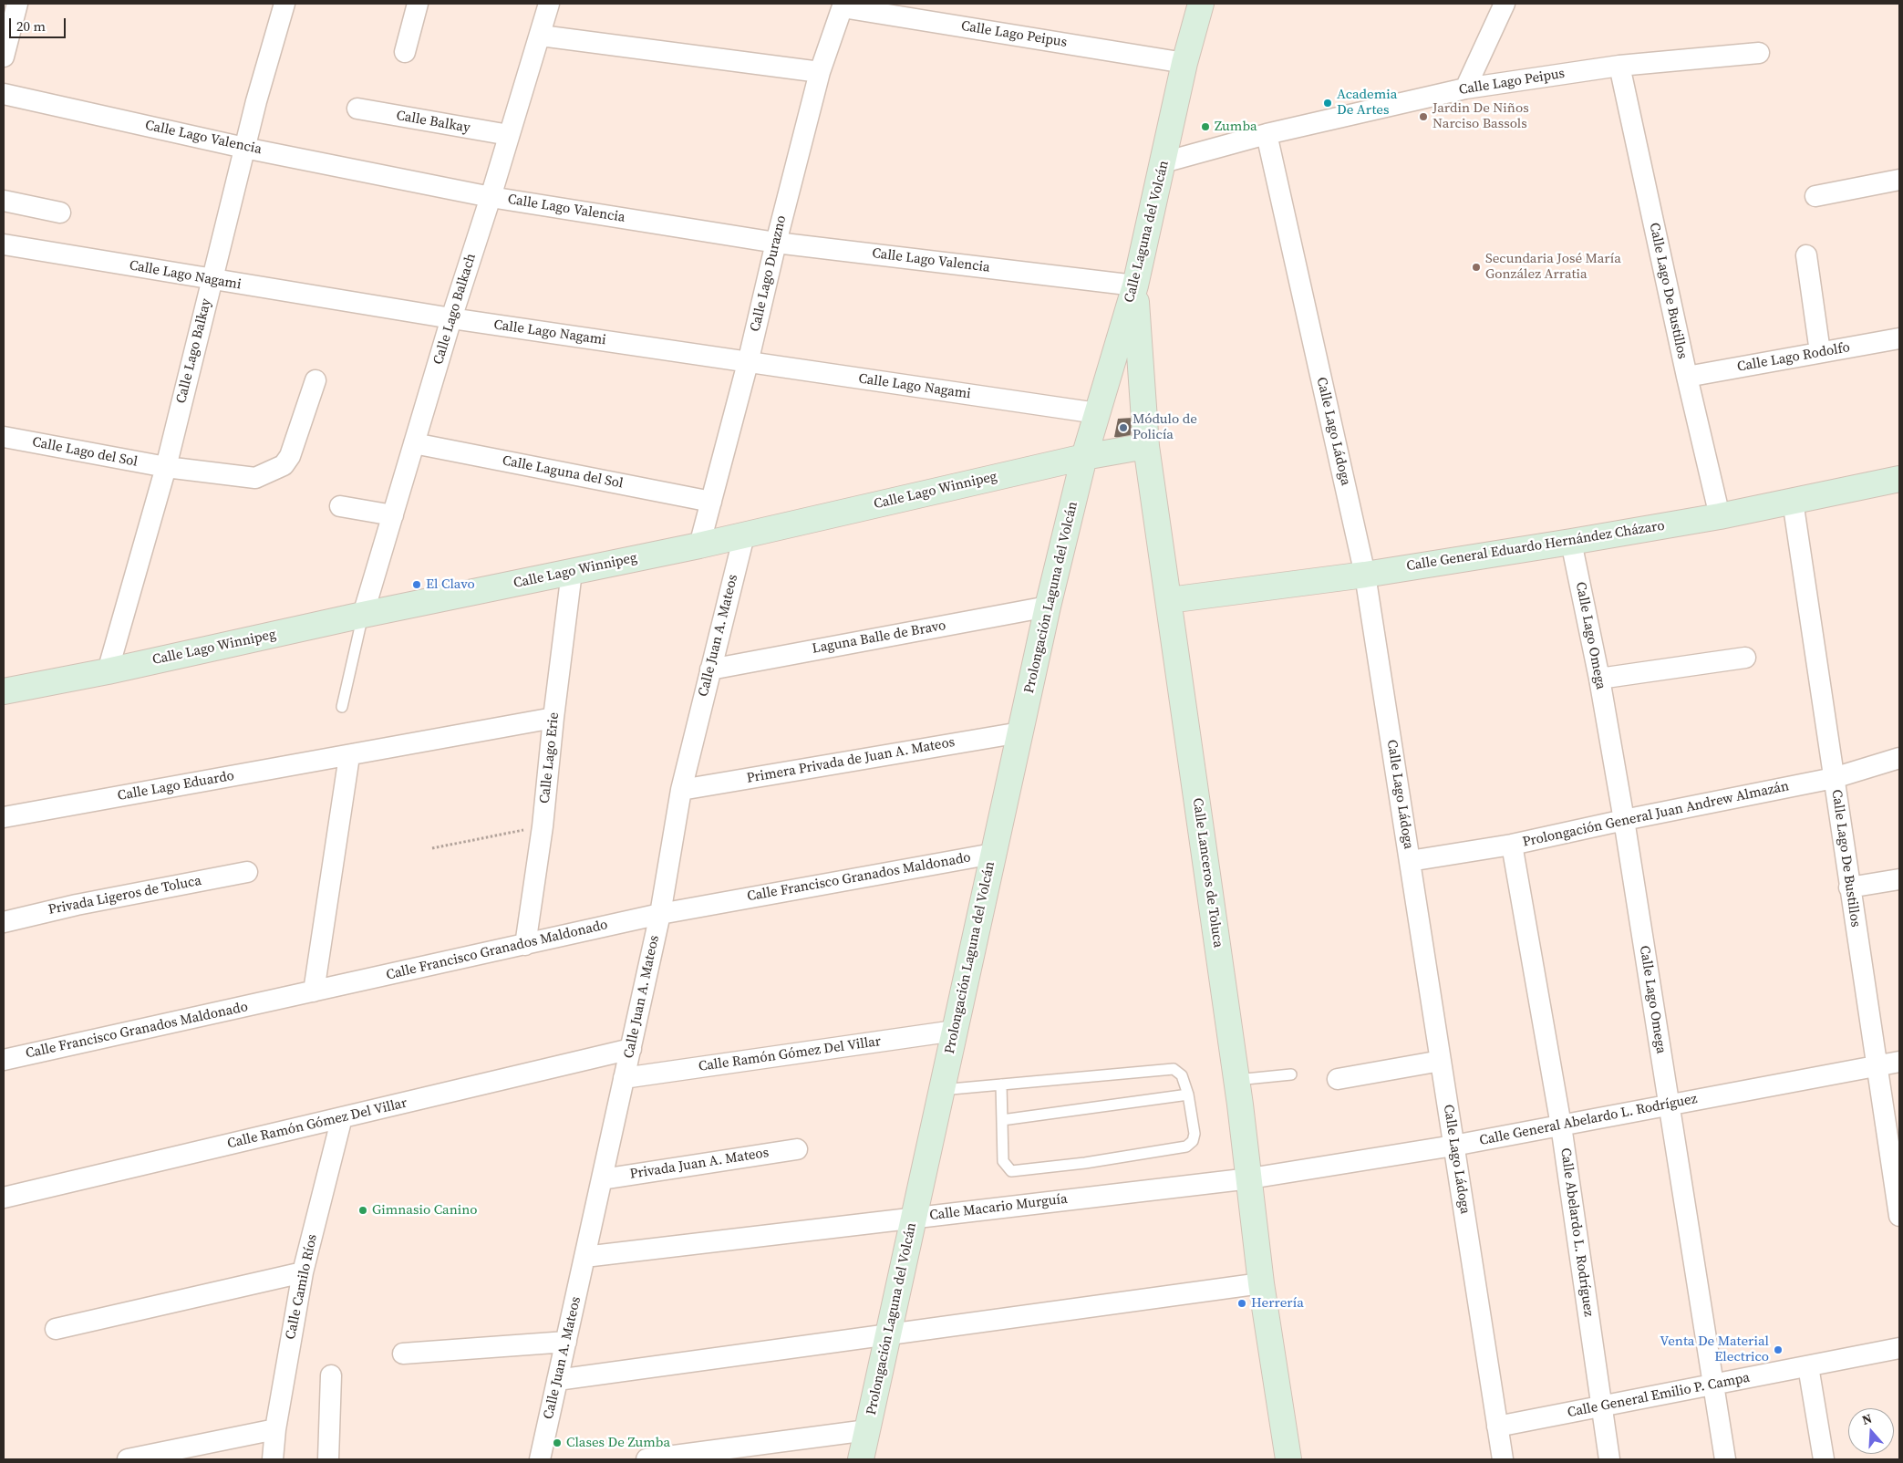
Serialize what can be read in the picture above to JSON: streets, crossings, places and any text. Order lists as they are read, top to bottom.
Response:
{
  "streets": {
    "main road": [
      "Calle Laguna del Volcán",
      "Calle Lago Winnipeg",
      "Calle General Eduardo Hernández Cházaro",
      "Prolongación Laguna del Volcán",
      "Calle Lanceros de Toluca"
    ],
    "street": [
      "Calle Lago Peipus",
      "Calle Balkay",
      "Calle Lago Valencia",
      "Calle Lago Durazno",
      "Calle Lago Nagami",
      "Calle Lago De Bustillos",
      "Calle Lago Balkach",
      "Calle Lago Balkay",
      "Calle Lago Rodolfo",
      "Calle Lago Ládoga",
      "Calle Lago del Sol",
      "Calle Laguna del Sol",
      "Calle Juan A. Mateos",
      "Calle Lago Omega",
      "Laguna Balle de Bravo",
      "Calle Lago Erie",
      "Primera Privada de Juan A. Mateos",
      "Calle Lago Eduardo",
      "Prolongación General Juan Andrew Almazán",
      "Calle Francisco Granados Maldonado",
      "Privada Ligeros de Toluca",
      "Calle Ramón Gómez Del Villar",
      "Calle General Abelardo L. Rodríguez",
      "Privada Juan A. Mateos",
      "Calle Macario Murguía",
      "Calle Abelardo L. Rodríguez",
      "Calle Camilo Ríos",
      "Calle General Emilio P. Campa"
    ]
  },
  "crossings": [
    ["Calle Lago Peipus", "Calle Laguna del Volcán"],
    ["Calle Lago Peipus", "Calle Lago Durazno"],
    ["Calle Lago Peipus", "Calle Lago De Bustillos"],
    ["Calle Lago Peipus", "Calle Lago Ládoga"],
    ["Calle Balkay", "Calle Lago Balkach"],
    ["Calle Lago Valencia", "Calle Laguna del Volcán"],
    ["Calle Lago Valencia", "Calle Lago Durazno"],
    ["Calle Lago Valencia", "Calle Lago Balkach"],
    ["Calle Lago Valencia", "Calle Lago Balkay"],
    ["Calle Lago Valencia", "Calle Lanceros de Toluca"],
    ["Calle Laguna del Volcán", "Calle Lago Nagami"],
    ["Calle Laguna del Volcán", "Calle Lago Winnipeg"],
    ["Calle Laguna del Volcán", "Prolongación Laguna del Volcán"],
    ["Calle Laguna del Volcán", "Calle Lanceros de Toluca"],
    ["Calle Lago Durazno", "Calle Lago Nagami"],
    ["Calle Lago Durazno", "Calle Laguna del Sol"],
    ["Calle Lago Durazno", "Calle Lago Winnipeg"],
    ["Calle Lago Nagami", "Calle Lago Balkach"],
    ["Calle Lago Nagami", "Calle Lago Balkay"],
    ["Calle Lago De Bustillos", "Calle Lago Rodolfo"],
    ["Calle Lago De Bustillos", "Calle General Eduardo Hernández Cházaro"],
    ["Calle Lago De Bustillos", "Prolongación General Juan Andrew Almazán"],
    ["Calle Lago De Bustillos", "Calle General Abelardo L. Rodríguez"],
    ["Calle Lago Balkach", "Calle Laguna del Sol"],
    ["Calle Lago Balkach", "Calle Lago Winnipeg"],
    ["Calle Lago Balkay", "Calle Lago del Sol"],
    ["Calle Lago Balkay", "Calle Lago Winnipeg"],
    ["Calle Lago Ládoga", "Calle General Eduardo Hernández Cházaro"],
    ["Calle Lago Ládoga", "Prolongación General Juan Andrew Almazán"],
    ["Calle Lago Ládoga", "Calle General Abelardo L. Rodríguez"],
    ["Calle Lago Ládoga", "Calle General Emilio P. Campa"],
    ["Calle Lago Winnipeg", "Prolongación Laguna del Volcán"],
    ["Calle Lago Winnipeg", "Calle Juan A. Mateos"],
    ["Calle Lago Winnipeg", "Calle Lago Erie"],
    ["Calle Lago Winnipeg", "Calle Lanceros de Toluca"],
    ["Calle General Eduardo Hernández Cházaro", "Calle Lago Omega"],
    ["Calle General Eduardo Hernández Cházaro", "Calle Lanceros de Toluca"],
    ["Prolongación Laguna del Volcán", "Laguna Balle de Bravo"],
    ["Prolongación Laguna del Volcán", "Primera Privada de Juan A. Mateos"],
    ["Prolongación Laguna del Volcán", "Calle Francisco Granados Maldonado"],
    ["Prolongación Laguna del Volcán", "Calle Ramón Gómez Del Villar"],
    ["Prolongación Laguna del Volcán", "Calle Macario Murguía"],
    ["Calle Juan A. Mateos", "Laguna Balle de Bravo"],
    ["Calle Juan A. Mateos", "Primera Privada de Juan A. Mateos"],
    ["Calle Juan A. Mateos", "Calle Francisco Granados Maldonado"],
    ["Calle Juan A. Mateos", "Calle Ramón Gómez Del Villar"],
    ["Calle Juan A. Mateos", "Privada Juan A. Mateos"],
    ["Calle Juan A. Mateos", "Calle Macario Murguía"],
    ["Calle Lago Omega", "Prolongación General Juan Andrew Almazán"],
    ["Calle Lago Omega", "Calle General Abelardo L. Rodríguez"],
    ["Calle Lago Omega", "Calle General Emilio P. Campa"],
    ["Calle Lago Erie", "Calle Lago Eduardo"],
    ["Calle Lago Erie", "Calle Francisco Granados Maldonado"],
    ["Prolongación General Juan Andrew Almazán", "Calle Abelardo L. Rodríguez"],
    ["Calle Lanceros de Toluca", "Calle General Abelardo L. Rodríguez"],
    ["Calle Lanceros de Toluca", "Calle Macario Murguía"],
    ["Calle Ramón Gómez Del Villar", "Calle Camilo Ríos"],
    ["Calle General Abelardo L. Rodríguez", "Calle Macario Murguía"],
    ["Calle General Abelardo L. Rodríguez", "Calle Abelardo L. Rodríguez"],
    ["Calle Abelardo L. Rodríguez", "Calle General Emilio P. Campa"]
  ],
  "places": [
    "Academia De Artes",
    "Jardin De Niños Narciso Bassols",
    "Zumba",
    "Secundaria José María González Arratia",
    "Módulo de Policía",
    "El Clavo",
    "Gimnasio Canino",
    "Herrería",
    "Venta De Material Electrico",
    "Clases De Zumba"
  ],
  "scale_bar": "20 m",
  "north": "top"
}
